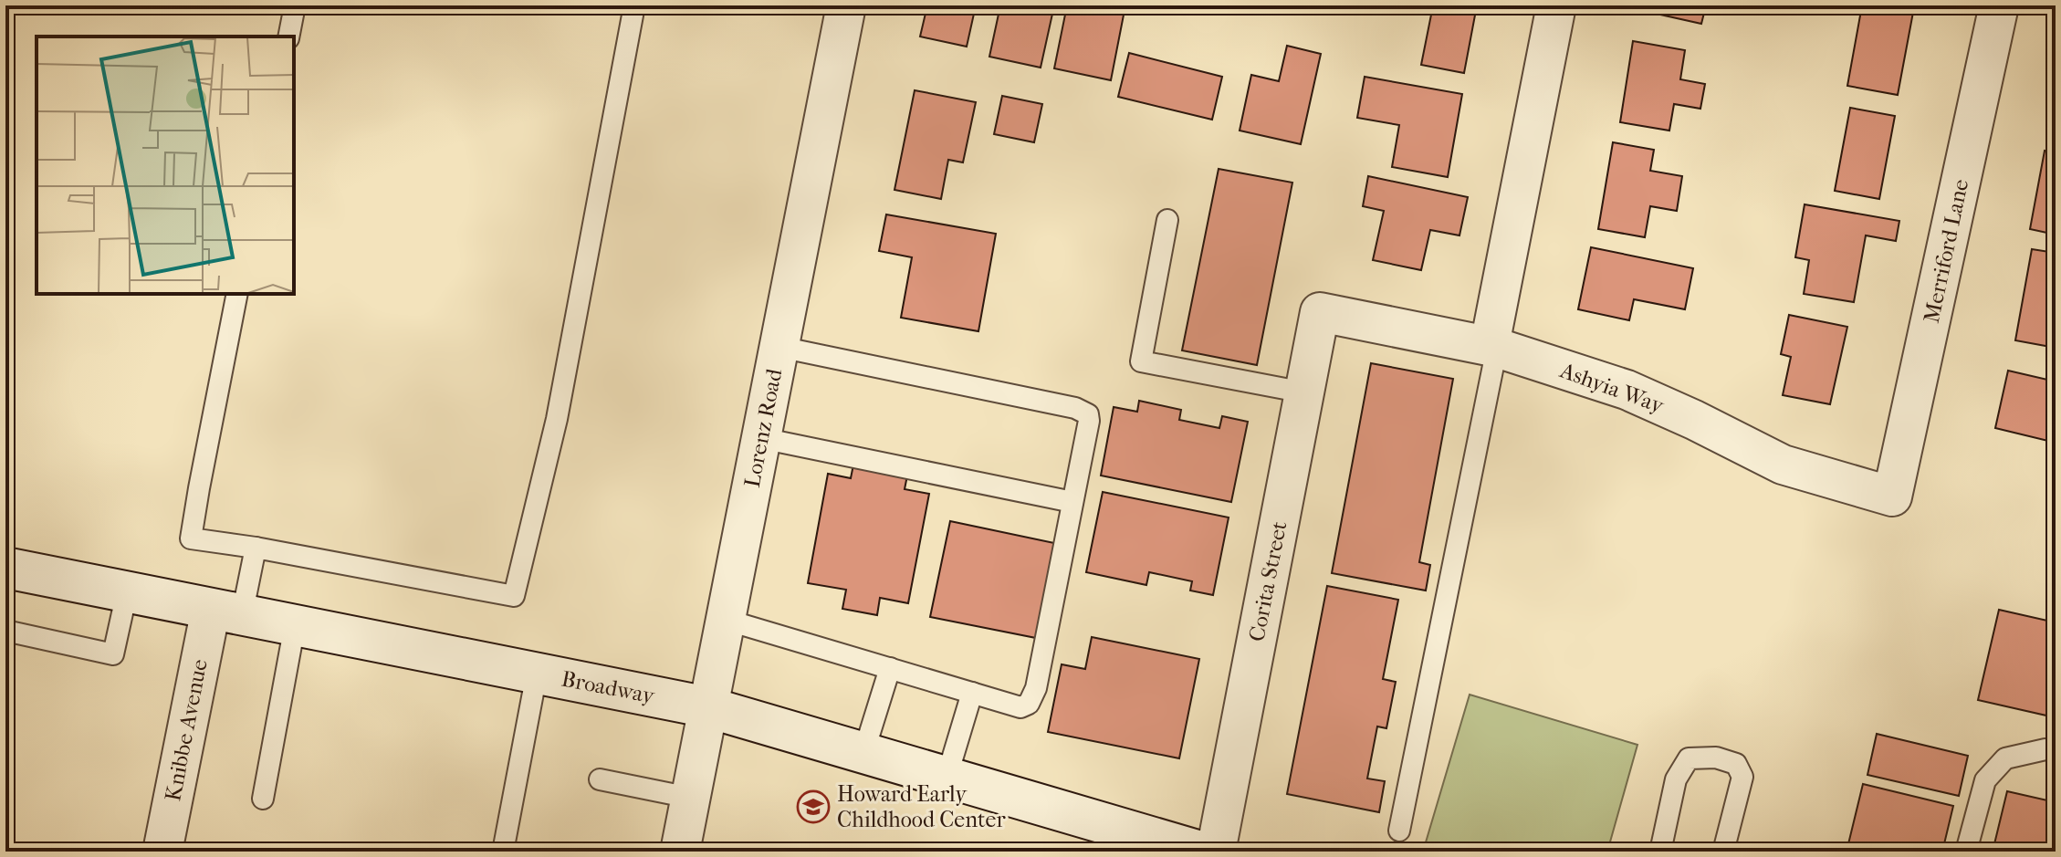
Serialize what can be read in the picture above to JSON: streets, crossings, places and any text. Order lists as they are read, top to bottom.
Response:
{
  "streets": {
    "main road": ["Broadway"],
    "street": [
      "Merriford Lane",
      "Ashyia Way",
      "Lorenz Road",
      "Corita Street",
      "Knibbe Avenue"
    ]
  },
  "crossings": [
    ["Merriford Lane", "Ashyia Way"],
    ["Ashyia Way", "Corita Street"],
    ["Lorenz Road", "Broadway"],
    ["Broadway", "Knibbe Avenue"]
  ],
  "places": {
    "school or university": ["Howard Early Childhood Center"]
  }
}
